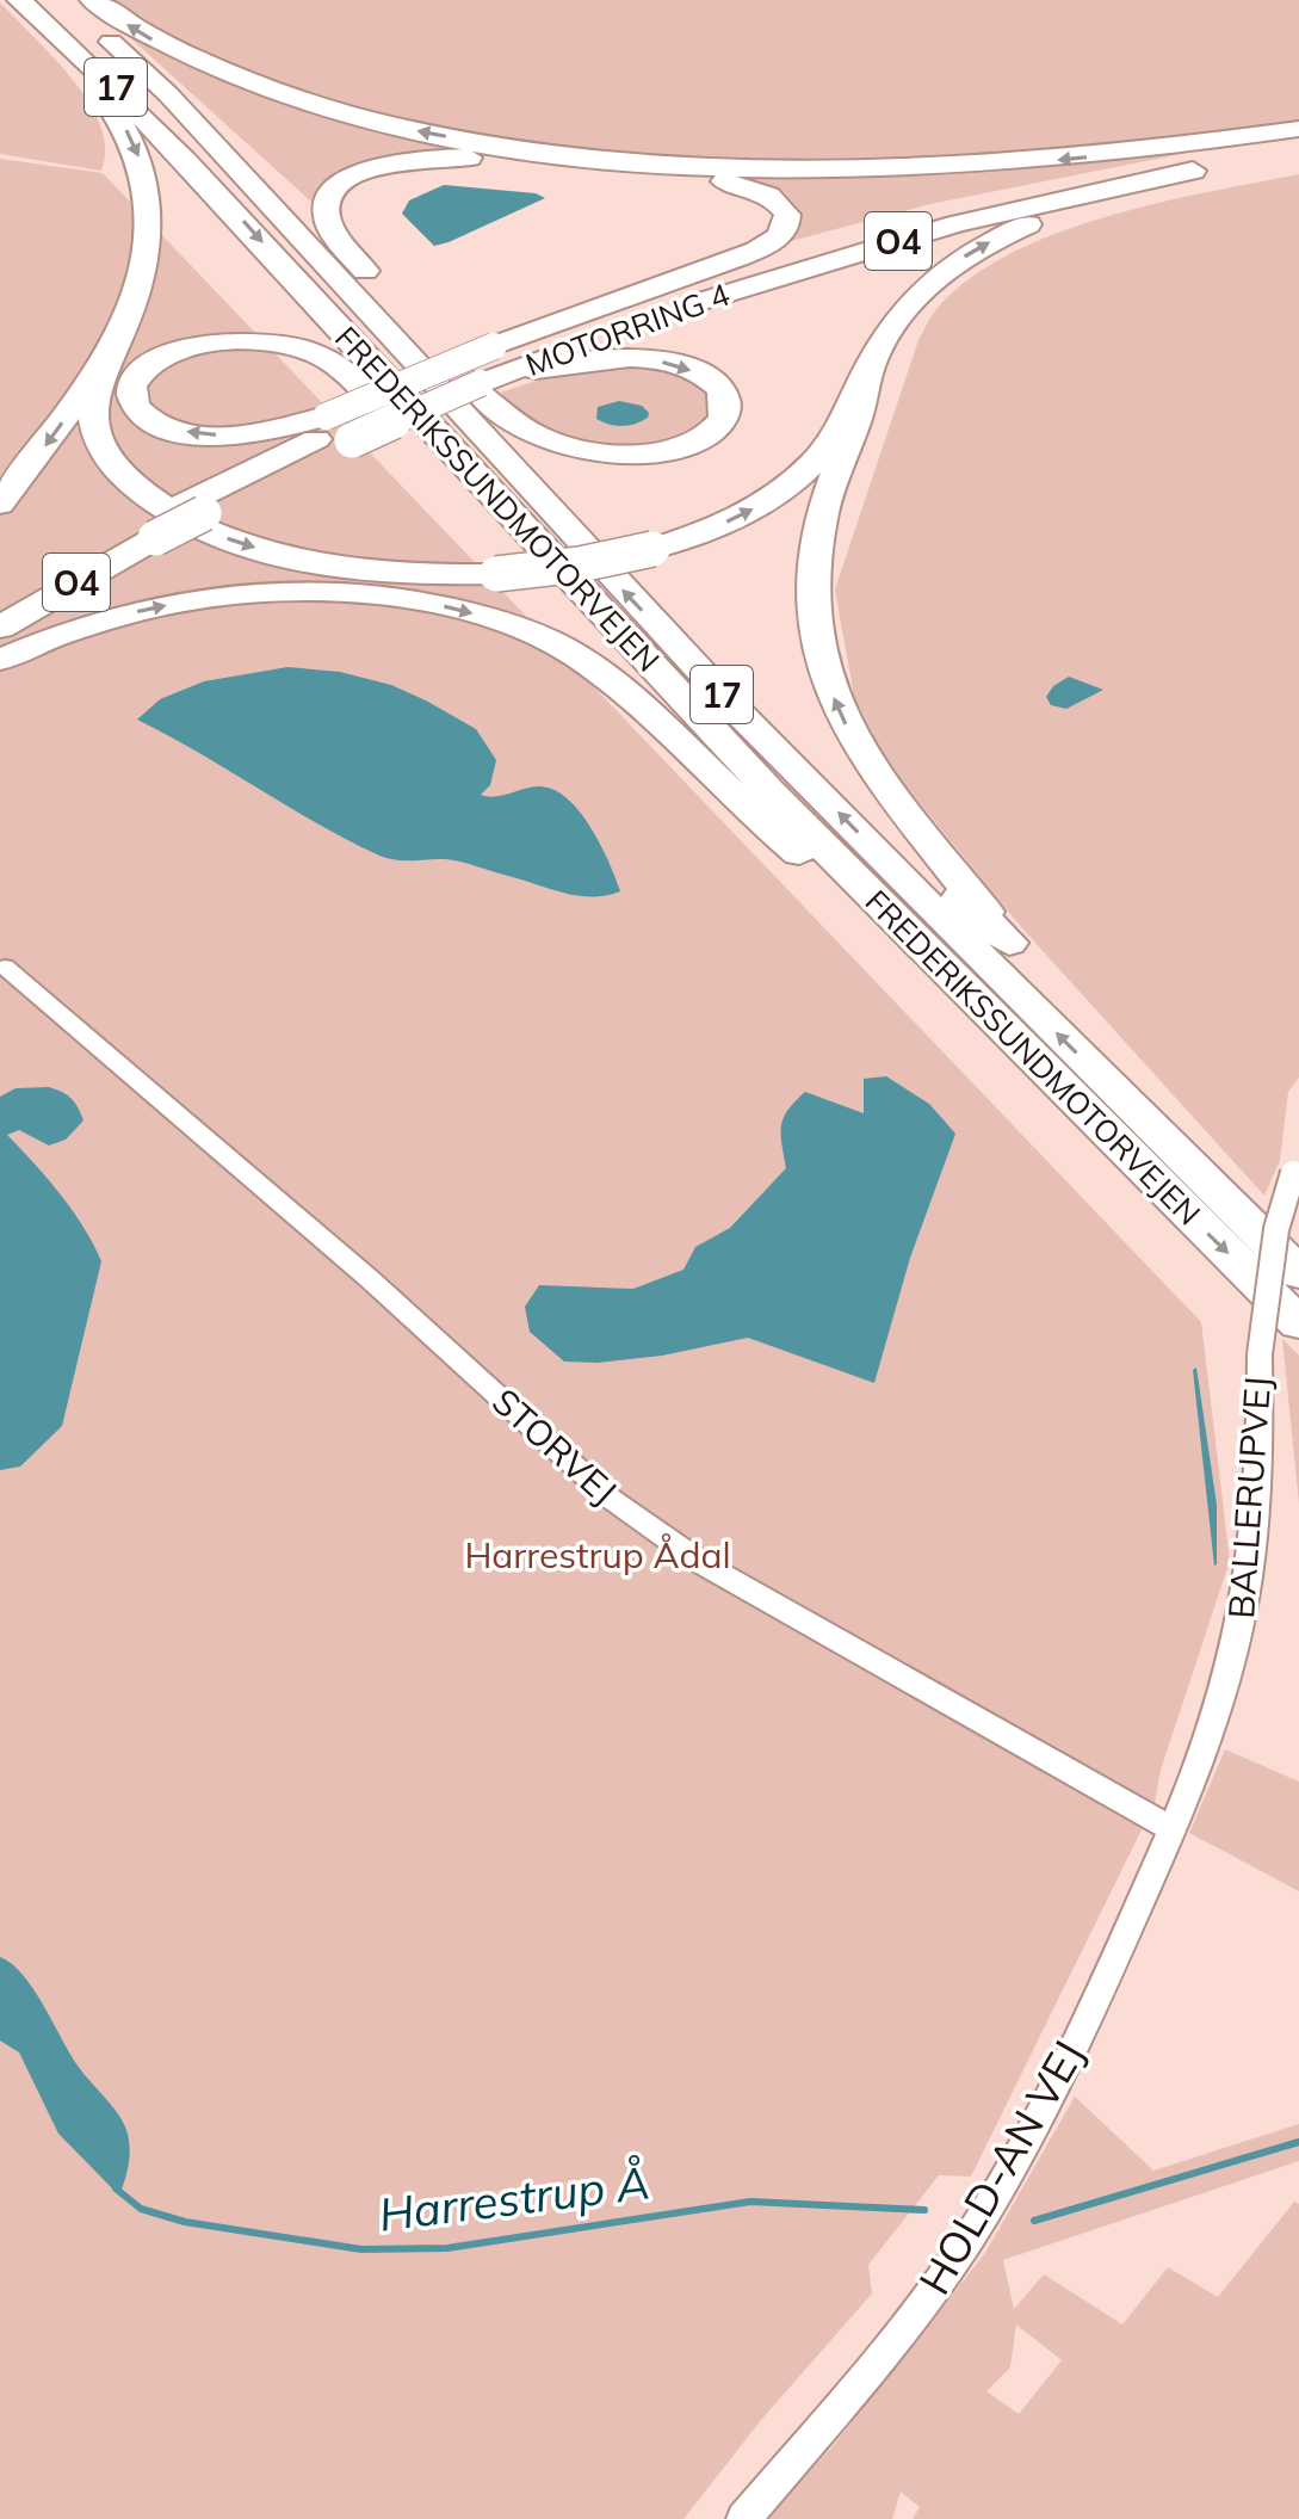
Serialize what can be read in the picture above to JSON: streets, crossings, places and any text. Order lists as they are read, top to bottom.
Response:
{
  "streets": {
    "highway": [
      "17",
      "O4",
      "MOTORRING 4",
      "FREDERIKSSUNDMOTORVEJEN"
    ],
    "street": ["STORVEJ", "BALLERUPVEJ", "HOLD-AN VEJ"]
  },
  "crossings": [
    ["STORVEJ", "BALLERUPVEJ"],
    ["STORVEJ", "HOLD-AN VEJ"],
    ["BALLERUPVEJ", "HOLD-AN VEJ"]
  ],
  "water": ["Harrestrup Å"],
  "parks": ["Harrestrup Ådal"]
}
